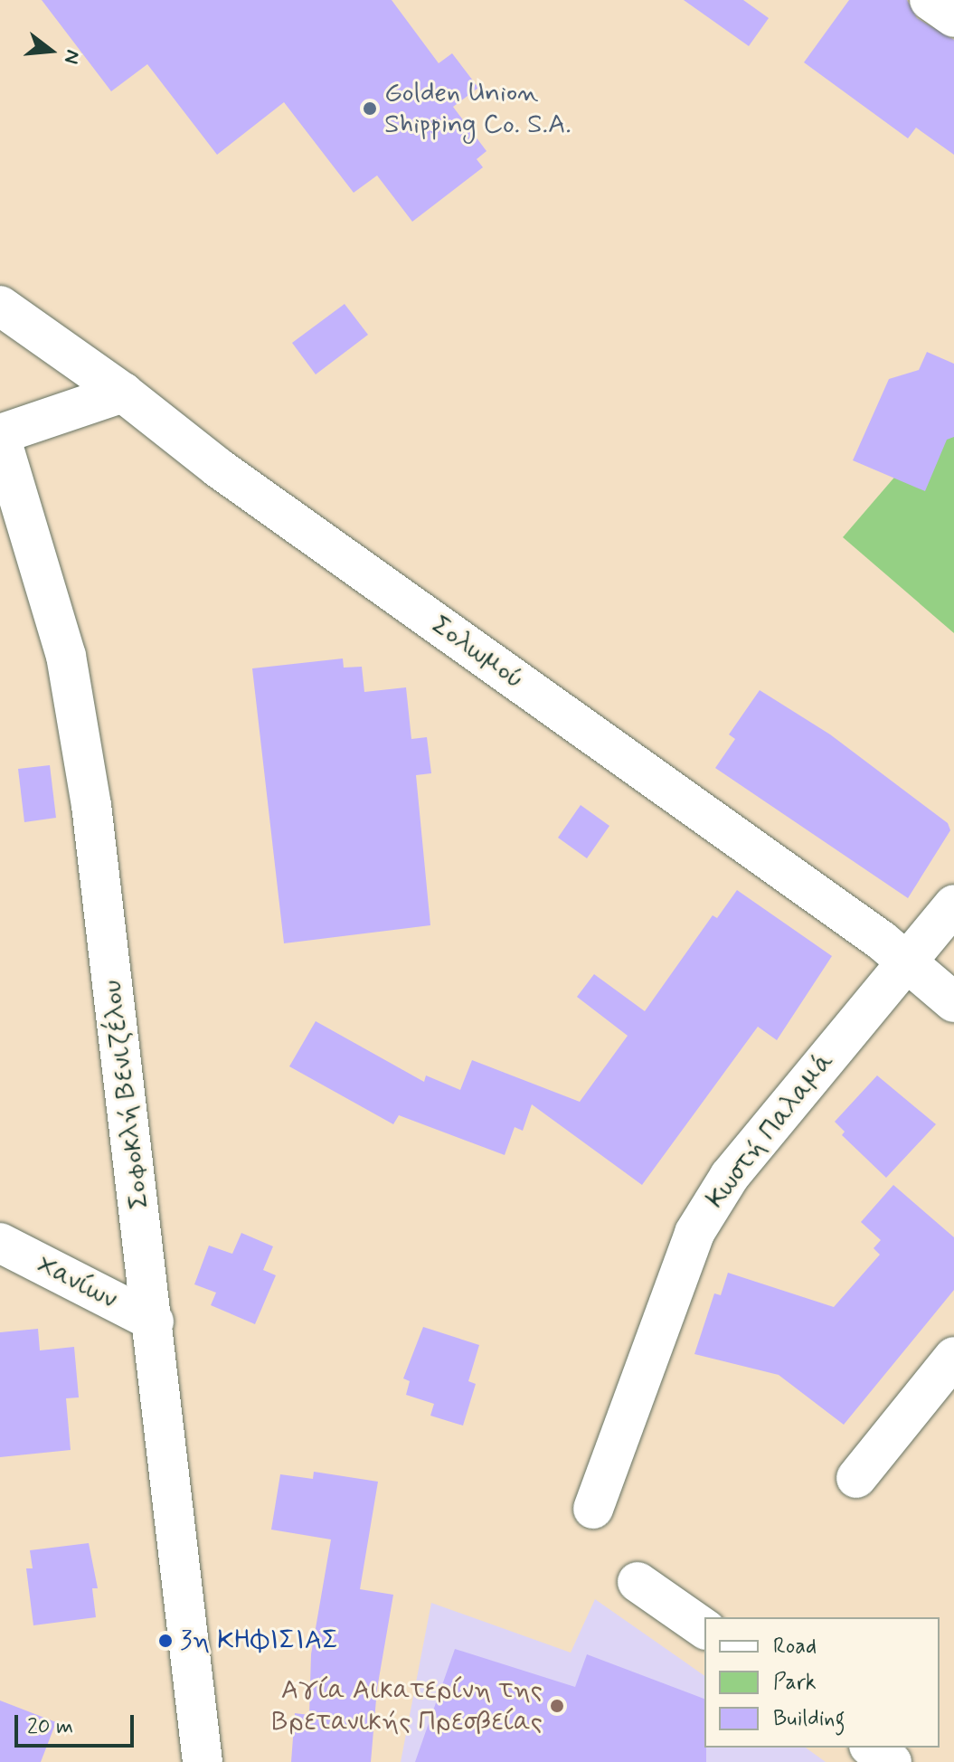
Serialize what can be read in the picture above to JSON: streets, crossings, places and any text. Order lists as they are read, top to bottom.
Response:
{
  "streets": {
    "street": [
      "Σολωμού",
      "Σοφοκλή Βενιζέλου",
      "Κωστή Παλαμά",
      "Χανίων"
    ]
  },
  "crossings": [
    ["Σολωμού", "Κωστή Παλαμά"],
    ["Σοφοκλή Βενιζέλου", "Χανίων"]
  ],
  "places": ["Golden Union Shipping Co. S.A.", "3η ΚΗΦΙΣΙΑΣ", "Αγία Αικατερίνη της Βρετανικής Πρεσβείας"],
  "legend": ["Road", "Park", "Building"],
  "scale_bar": "20 m",
  "north": "right"
}
